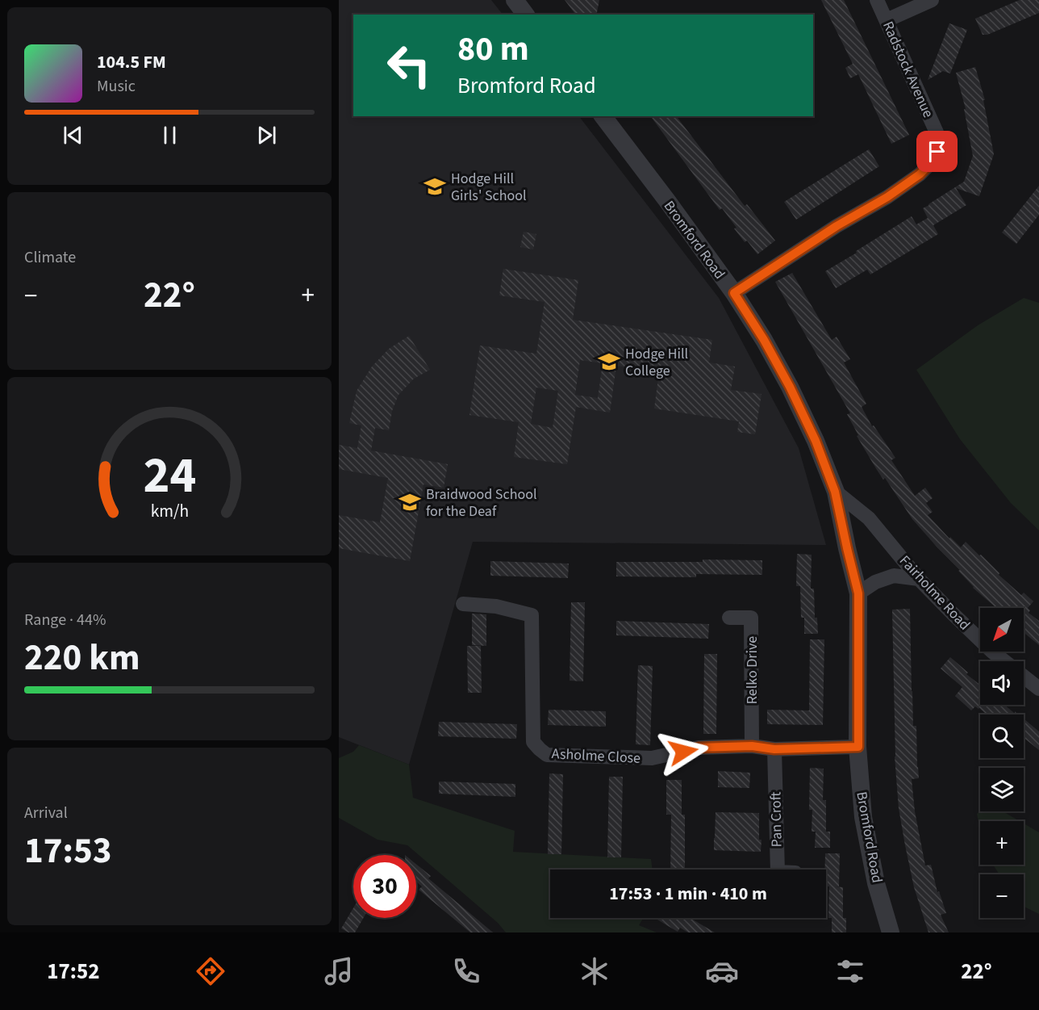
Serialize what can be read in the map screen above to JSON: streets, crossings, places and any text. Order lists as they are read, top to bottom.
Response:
{
  "streets": {
    "street": [
      "Radstock Avenue",
      "Bromford Road",
      "Fairholme Road",
      "Relko Drive",
      "Asholme Close",
      "Pan Croft"
    ]
  },
  "crossings": [
    ["Radstock Avenue", "Bromford Road"],
    ["Bromford Road", "Fairholme Road"],
    ["Bromford Road", "Asholme Close"],
    ["Relko Drive", "Asholme Close"],
    ["Asholme Close", "Pan Croft"]
  ],
  "places": {
    "school or university": ["Hodge Hill Girls' School", "Hodge Hill College", "Braidwood School for the Deaf"]
  },
  "north": "bottom left",
  "page": {
    "turn": ["80 m", "Bromford Road"],
    "song": ["104.5 FM", "Music"],
    "tile": [
      "Climate",
      ["Range · 44%", "220 km"],
      ["Arrival", "17:53"]
    ],
    "heat": ["−", "22°", "+"],
    "map_buttons": ["+", "−"],
    "limit": "30",
    "trip": "17:53 · 1 min · 410 m",
    "tabs": ["17:52", "22°"],
    "gauge": ["24", "km/h"]
  }
}
